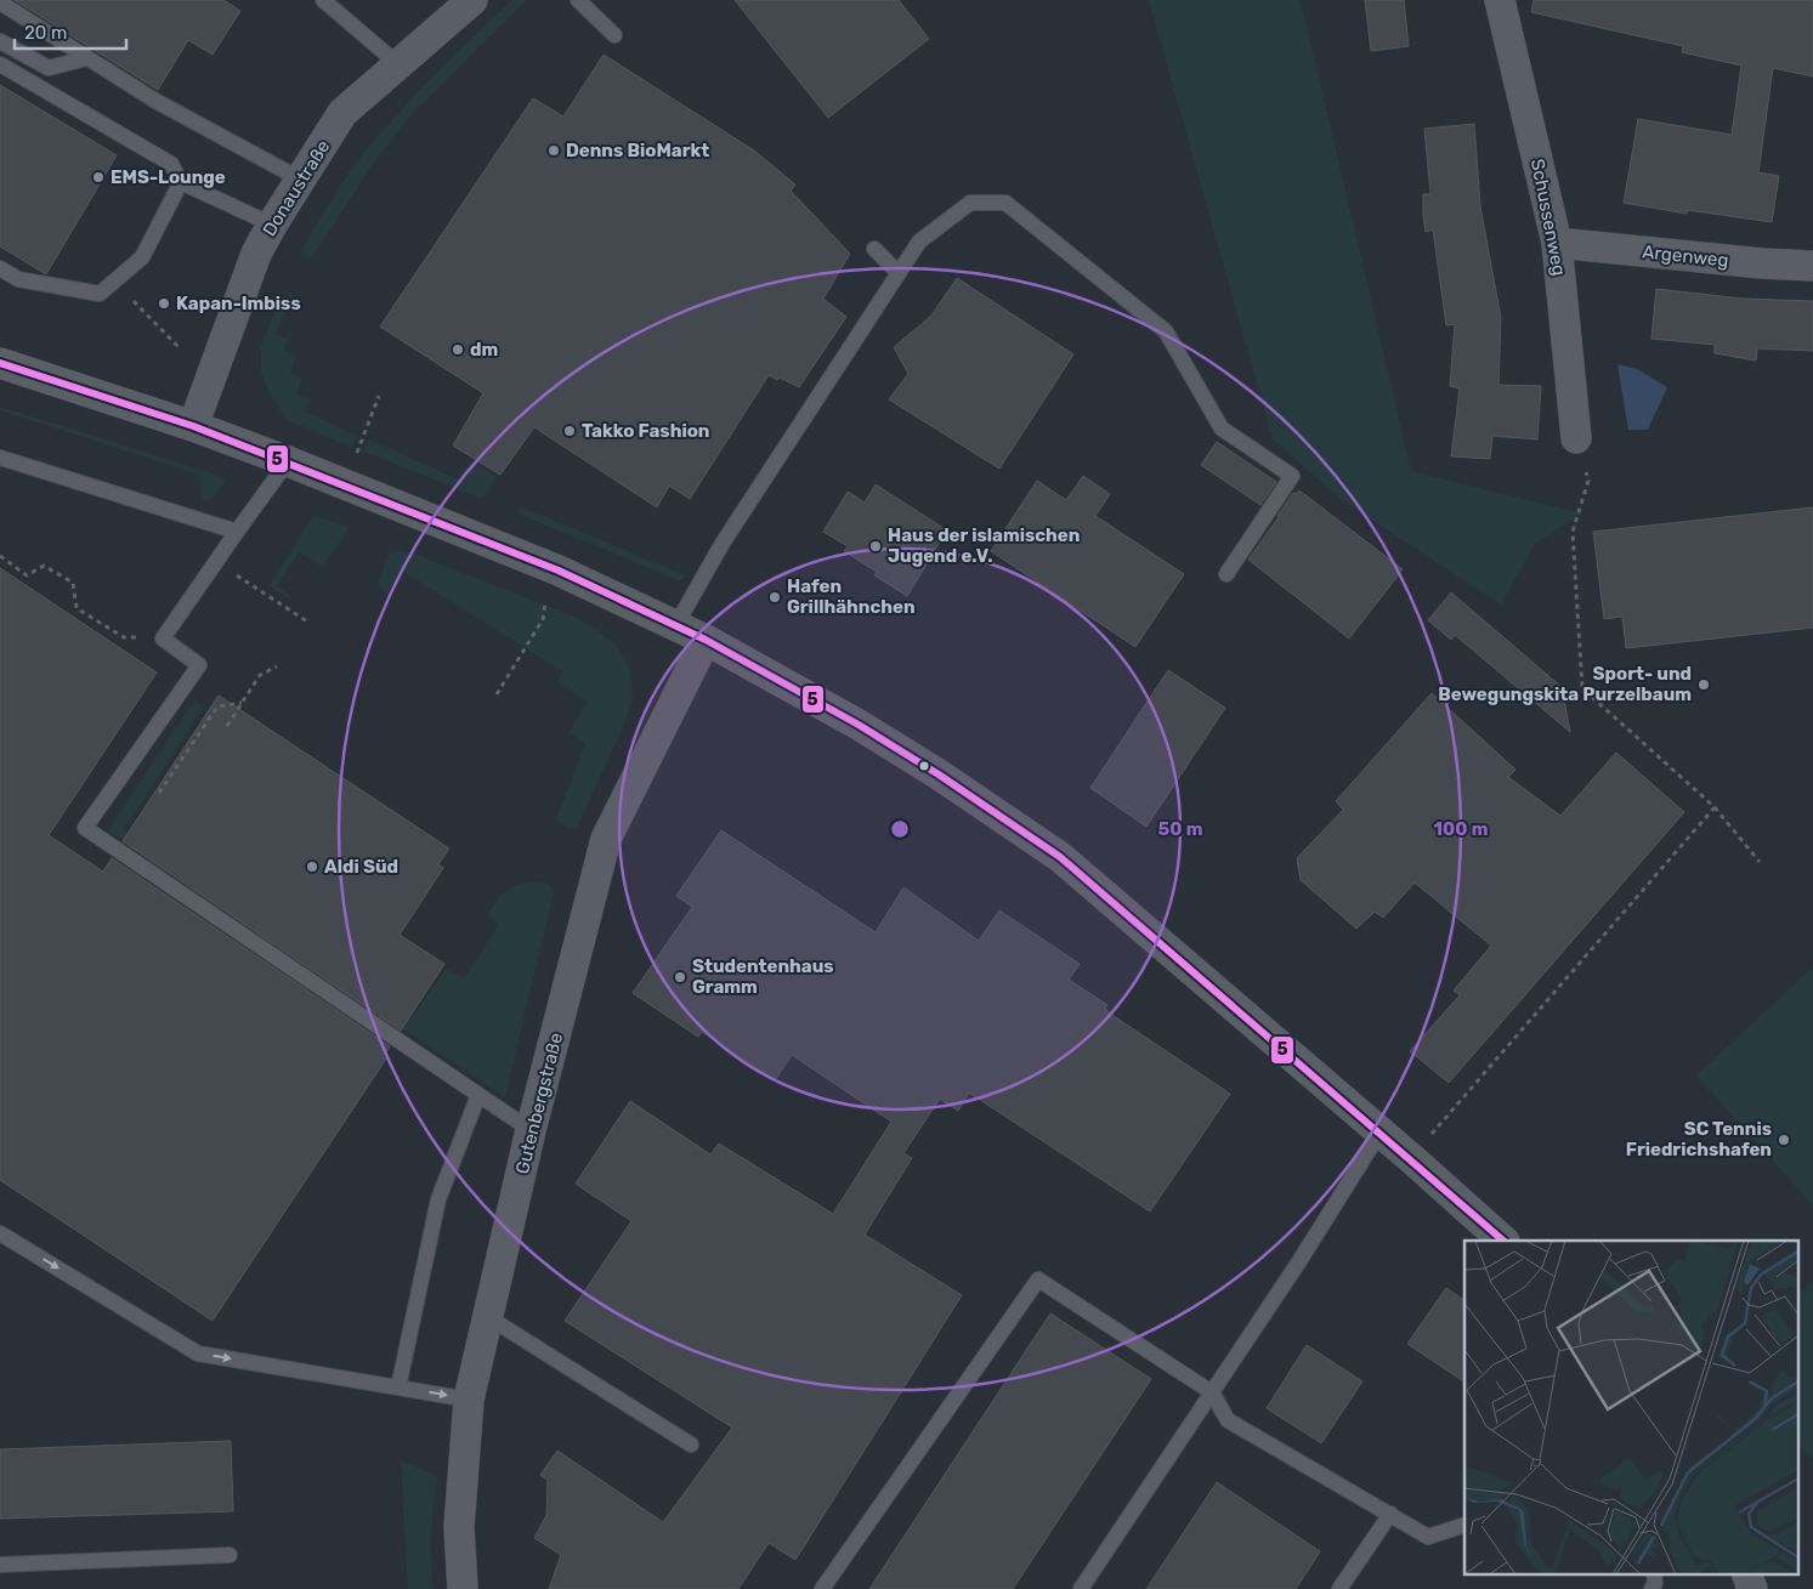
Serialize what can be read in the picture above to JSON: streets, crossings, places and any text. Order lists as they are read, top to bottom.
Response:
{
  "streets": {
    "street": [
      "Donaustraße",
      "Schussenweg",
      "Argenweg",
      "Gutenbergstraße"
    ]
  },
  "crossings": [
    ["Schussenweg", "Argenweg"]
  ],
  "places": [
    "Denns BioMarkt",
    "EMS-Lounge",
    "Kapan-Imbiss",
    "dm",
    "Takko Fashion",
    "Haus der islamischen Jugend e.V.",
    "Hafen Grillhähnchen",
    "Sport- und Bewegungskita Purzelbaum",
    "Aldi Süd",
    "Studentenhaus Gramm",
    "SC Tennis Friedrichshafen"
  ],
  "lines": ["transit line 5"],
  "scale_bar": "20 m",
  "rings": ["50 m", "100 m"]
}
